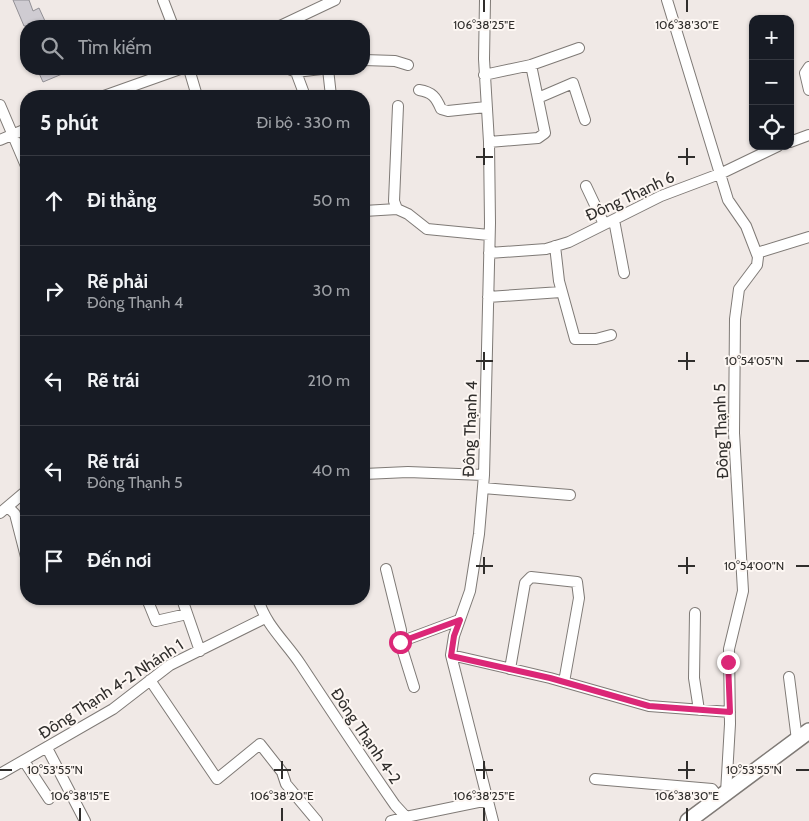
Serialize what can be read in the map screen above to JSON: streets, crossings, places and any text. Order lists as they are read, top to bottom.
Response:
{
  "streets": {
    "street": [
      "Đông Thạnh 6",
      "Đông Thạnh 4",
      "Đông Thạnh 5",
      "Đông Thạnh 4-2 Nhánh 1",
      "Đông Thạnh 4-2"
    ]
  },
  "crossings": [
    ["Đông Thạnh 6", "Đông Thạnh 4"],
    ["Đông Thạnh 4-2 Nhánh 1", "Đông Thạnh 4-2"]
  ],
  "page": {
    "map_buttons": ["+", "−"],
    "search": "Tìm kiếm",
    "heading": ["5 phút", "Đi bộ · 330 m"],
    "list": [
      ["Đi thẳng", "50 m"],
      ["Rẽ phải", "Đông Thạnh 4", "30 m"],
      ["Rẽ trái", "210 m"],
      ["Rẽ trái", "Đông Thạnh 5", "40 m"],
      "Đến nơi"
    ]
  },
  "coordinates": [
    "106°38'25\"E",
    "106°38'30\"E",
    "10°54'05\"N",
    "10°54'00\"N",
    "10°53'55\"N",
    "106°38'15\"E",
    "106°38'20\"E"
  ]
}
